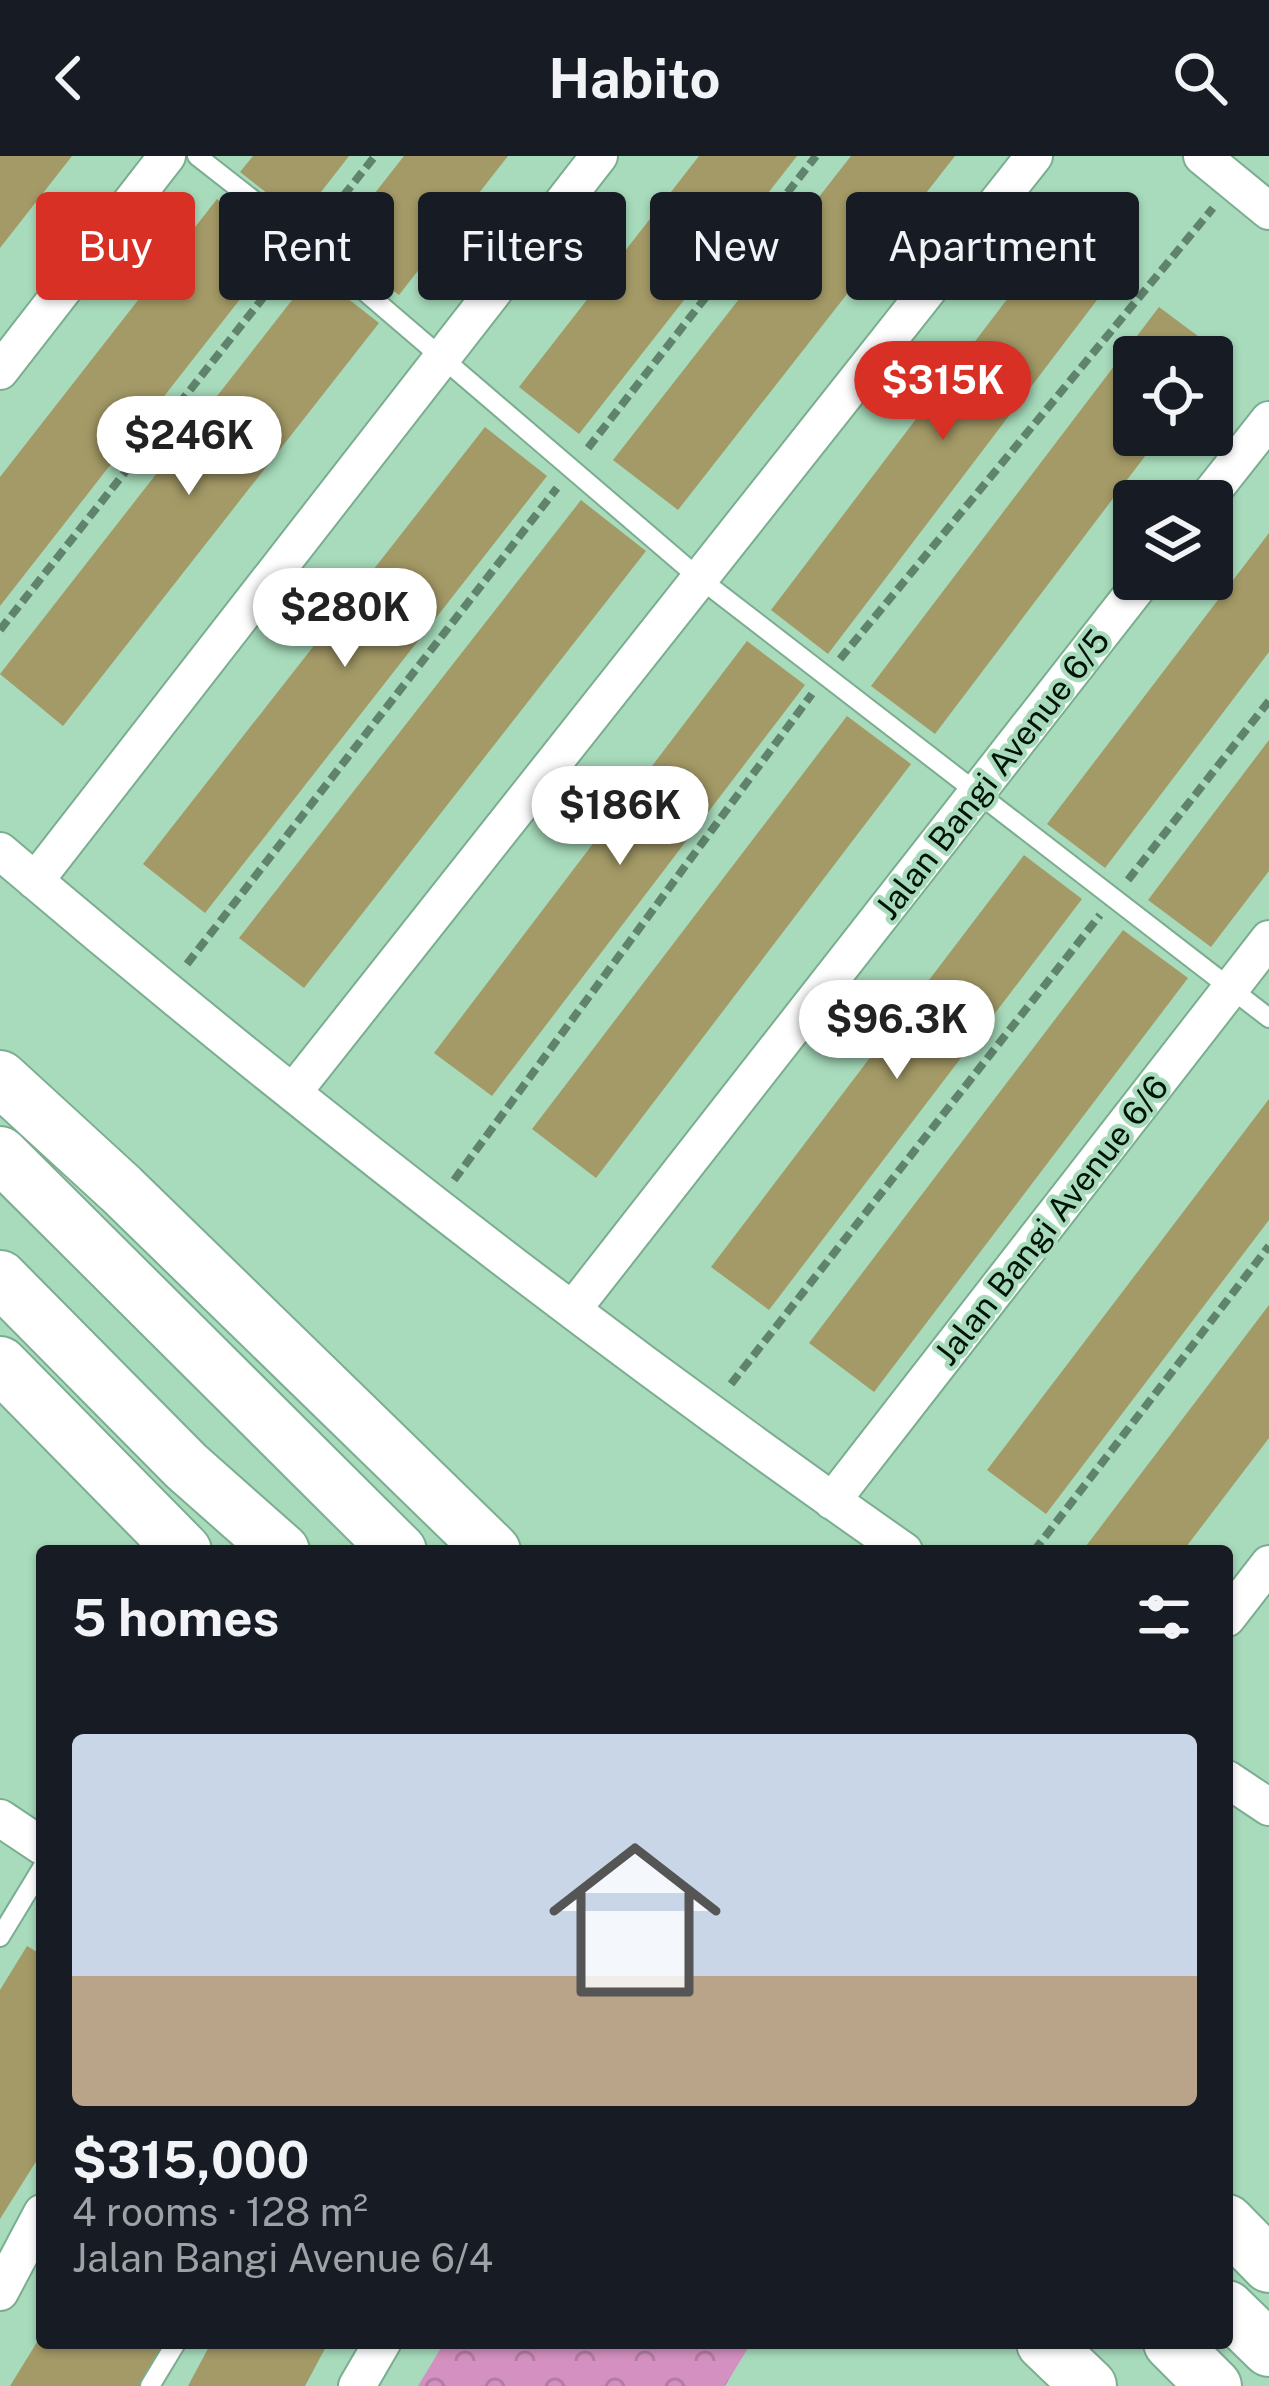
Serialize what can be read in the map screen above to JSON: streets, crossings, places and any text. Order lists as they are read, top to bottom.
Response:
{
  "streets": {
    "street": ["Jalan Bangi Avenue 6/5", "Jalan Bangi Avenue 6/6"]
  },
  "page": {
    "header": "Habito",
    "chip": [
      "Buy",
      "Rent",
      "Filters",
      "New",
      "Apartment"
    ],
    "price": [
      "$315K",
      "$246K",
      "$280K",
      "$186K",
      "$96.3K"
    ],
    "heading": "5 homes",
    "list": [
      {
        "name": "$315,000",
        "note": "4 rooms · 128 m² · Jalan Bangi Avenue 6/4"
      }
    ]
  }
}
